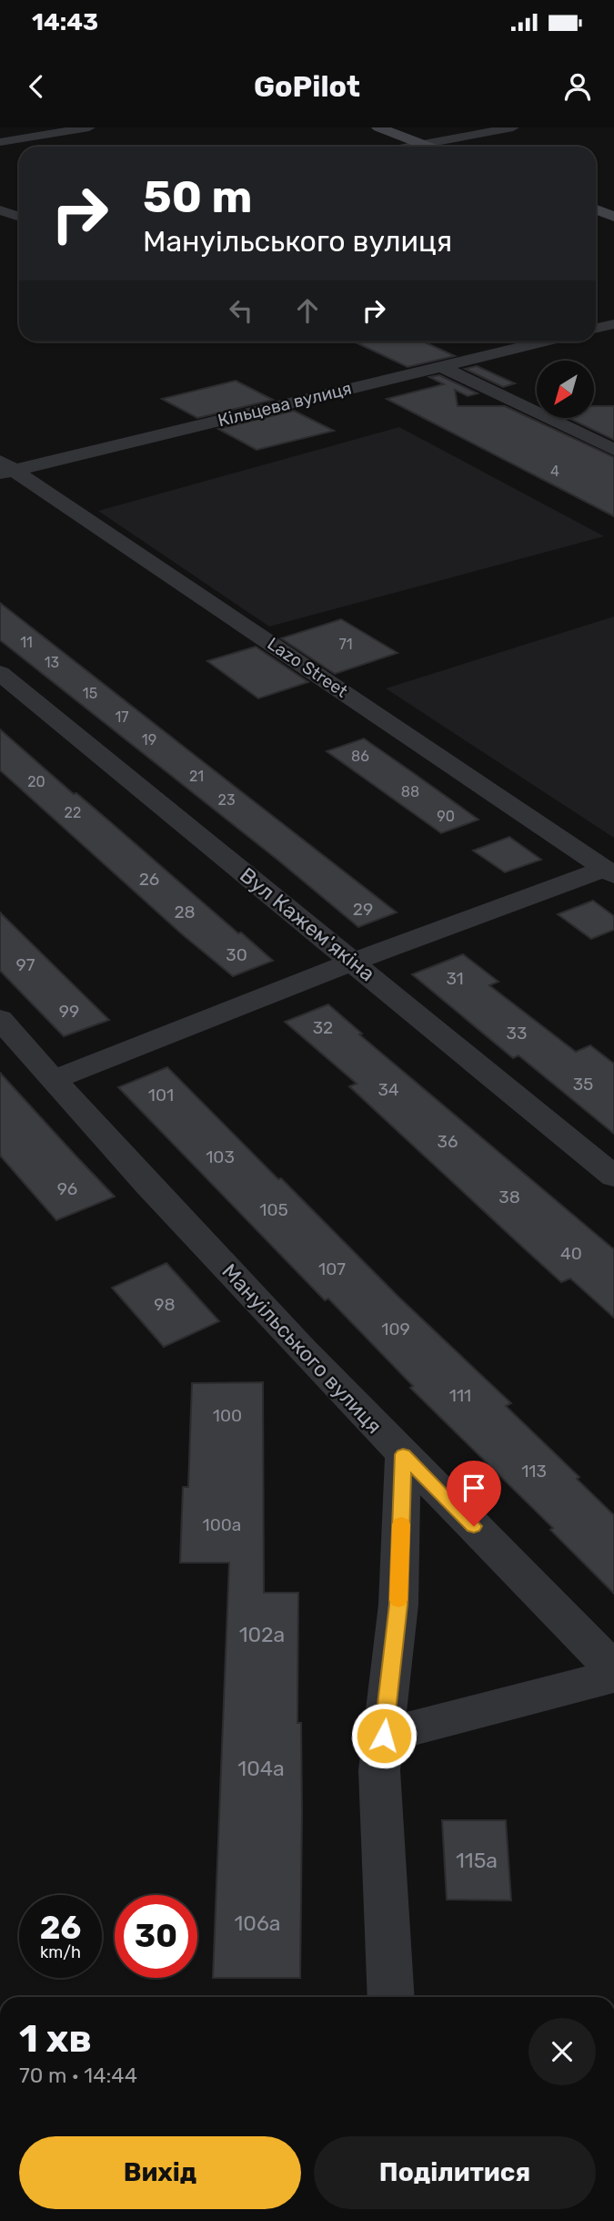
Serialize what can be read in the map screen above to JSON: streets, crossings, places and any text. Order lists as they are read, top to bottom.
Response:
{
  "streets": {
    "street": [
      "Кільцева вулиця",
      "Lazo Street",
      "Вул Кажем'якіна",
      "Мануільського вулиця"
    ]
  },
  "crossings": [
    ["Кільцева вулиця", "Lazo Street"]
  ],
  "house_numbers": [
    "4",
    "11",
    "71",
    "13",
    "15",
    "17",
    "19",
    "86",
    "21",
    "20",
    "88",
    "23",
    "22",
    "90",
    "26",
    "29",
    "28",
    "30",
    "97",
    "31",
    "99",
    "32",
    "33",
    "35",
    "34",
    "101",
    "36",
    "103",
    "96",
    "38",
    "105",
    "40",
    "107",
    "98",
    "109",
    "111",
    "100",
    "113",
    "100а",
    "102а",
    "104а",
    "115а",
    "106а"
  ],
  "north": "bottom left",
  "page": {
    "status": "14:43",
    "header": "GoPilot",
    "turn": ["50 m", "Мануільського вулиця"],
    "speed": "26 km/h",
    "limit": "30",
    "heading": ["1 хв", "70 m · 14:44"],
    "buttons": ["Вихід", "Поділитися"]
  }
}
